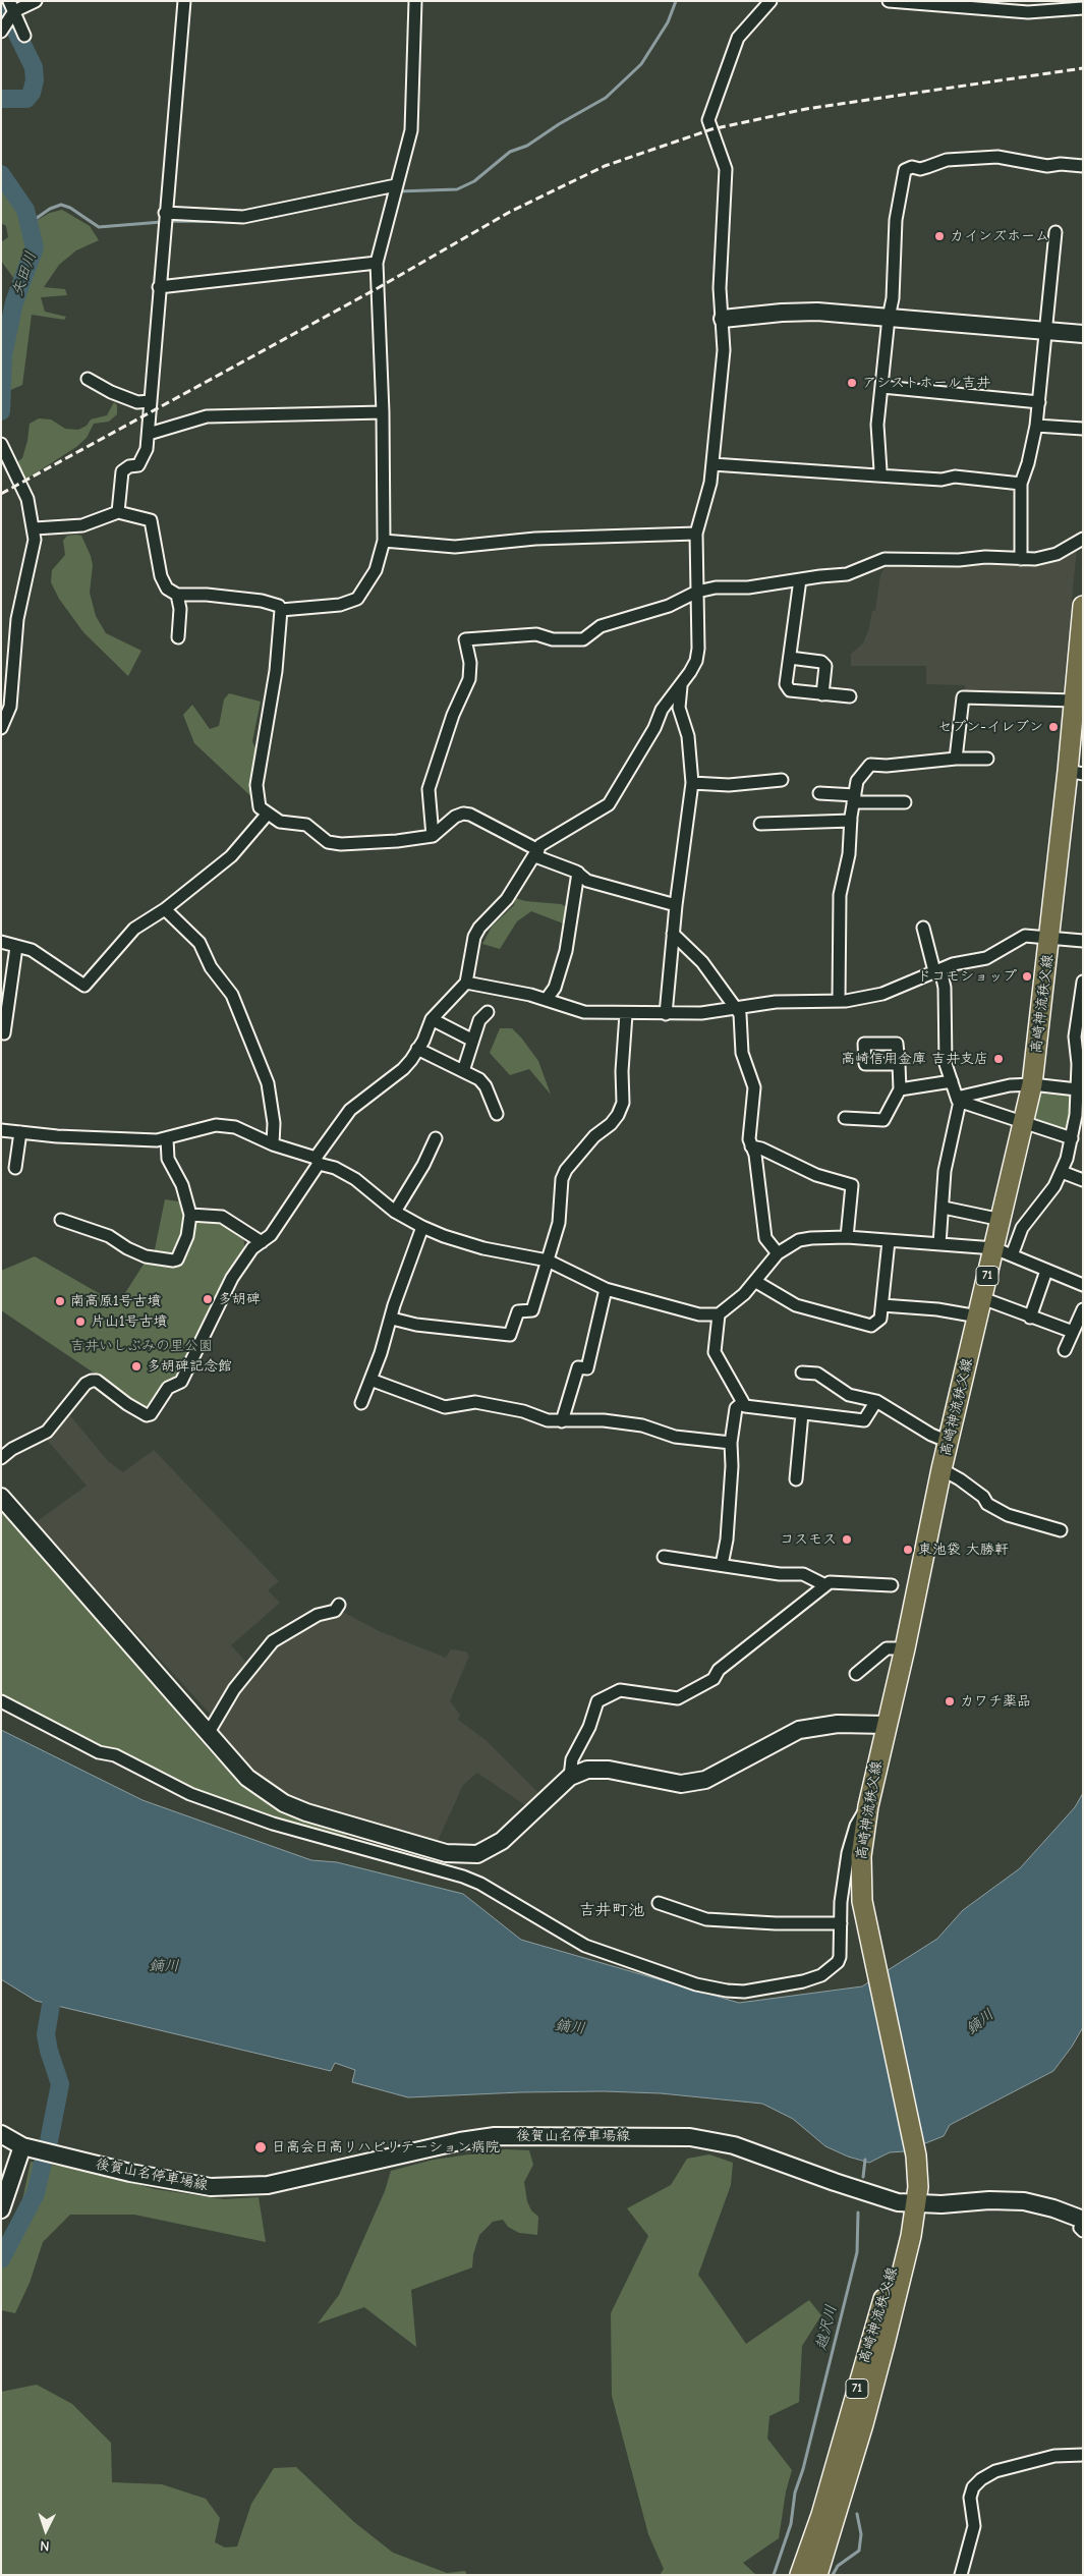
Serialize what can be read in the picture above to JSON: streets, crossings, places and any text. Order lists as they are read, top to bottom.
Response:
{
  "streets": {
    "main road": ["高崎神流秩父線", "71"],
    "street": ["後賀山名停車場線"]
  },
  "crossings": [
    ["高崎神流秩父線", "後賀山名停車場線"]
  ],
  "districts": ["吉井町池"],
  "water": ["矢田川", "鏑川", "越沢川"],
  "parks": ["吉井いしぶみの里公園"],
  "places": [
    "カインズホーム",
    "アシストホール吉井",
    "セブン-イレブン",
    "ドコモショップ",
    "高崎信用金庫 吉井支店",
    "多胡碑",
    "南高原1号古墳",
    "片山1号古墳",
    "多胡碑記念館",
    "コスモス",
    "東池袋 大勝軒",
    "カワチ薬品",
    "日高会日高リハビリテーション病院"
  ],
  "north": "bottom"
}
